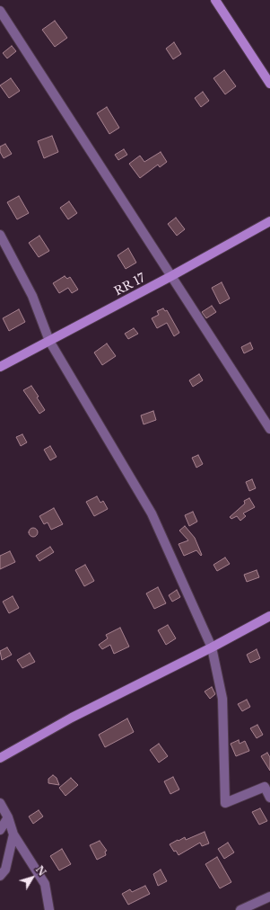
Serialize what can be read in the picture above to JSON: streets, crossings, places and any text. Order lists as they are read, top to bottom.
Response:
{
  "streets": {
    "street": ["RR 17"]
  },
  "north": "top right"
}
